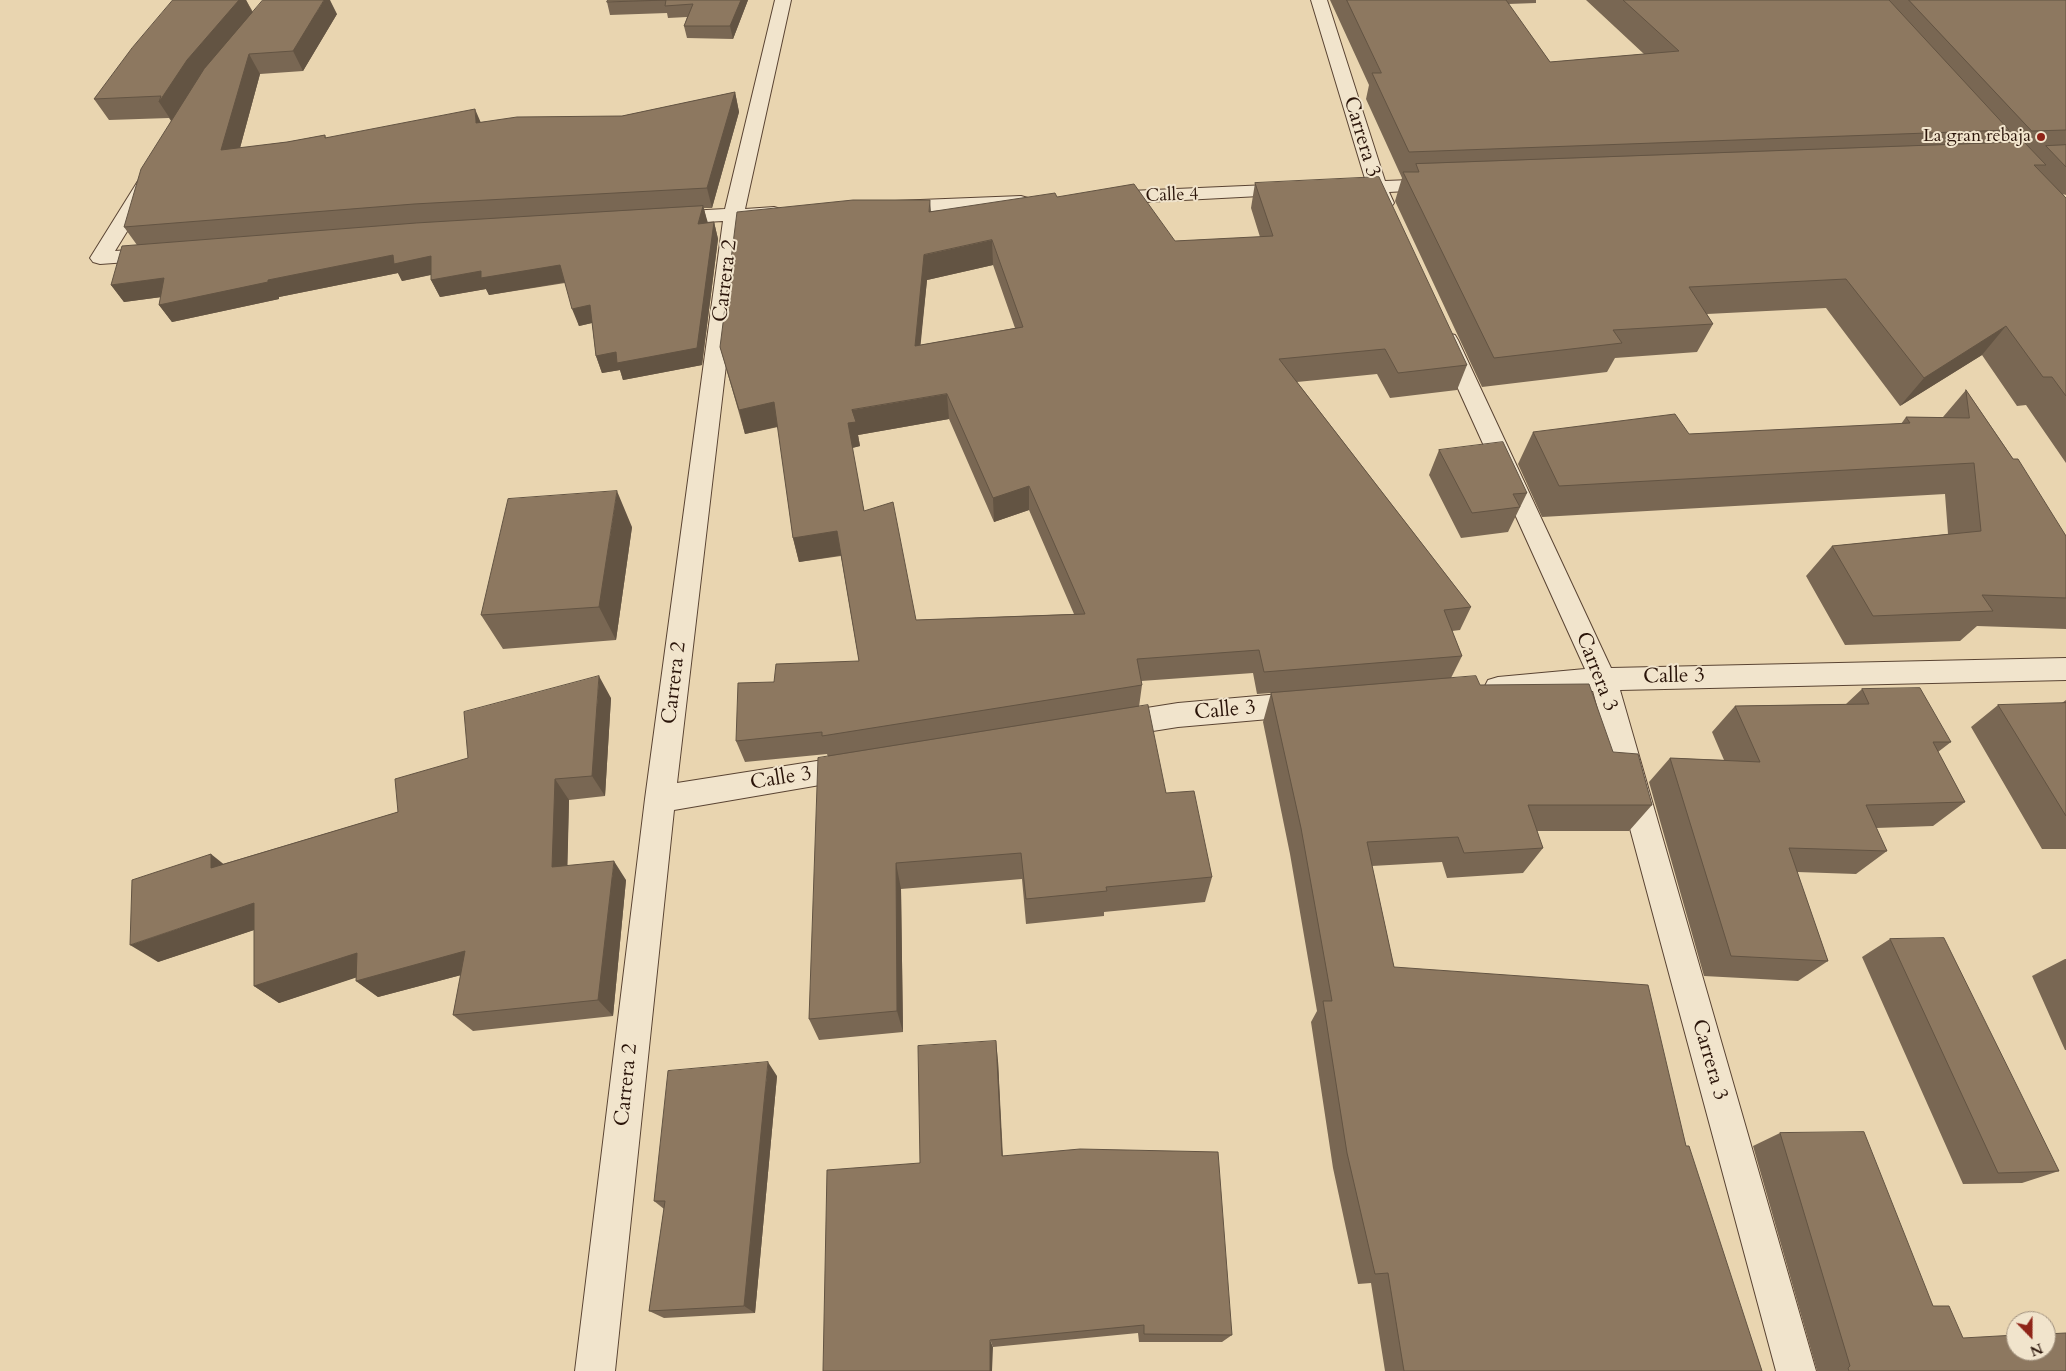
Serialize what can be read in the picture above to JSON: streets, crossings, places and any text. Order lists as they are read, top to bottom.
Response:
{
  "streets": {
    "street": [
      "Carrera 3",
      "Calle 4",
      "Carrera 2",
      "Calle 3"
    ]
  },
  "crossings": [
    ["Carrera 3", "Calle 3"],
    ["Carrera 2", "Calle 3"]
  ],
  "places": ["La gran rebaja"],
  "north": "bottom"
}
